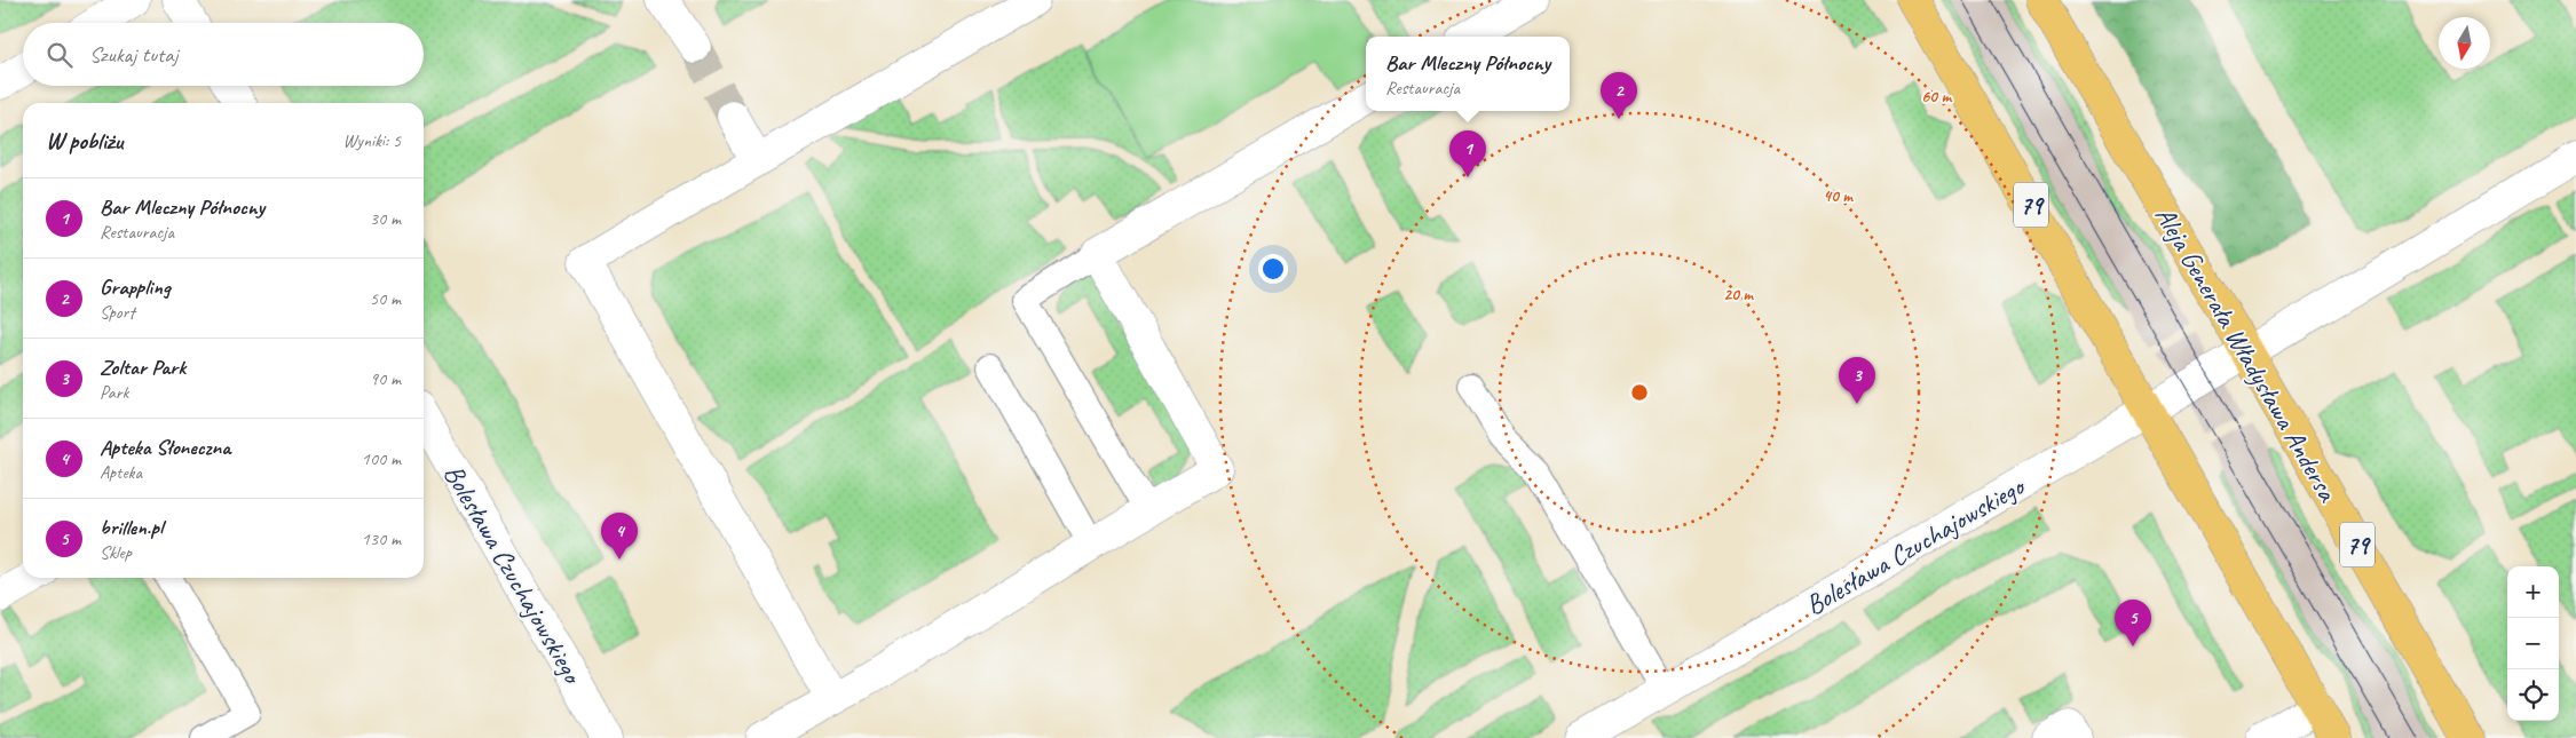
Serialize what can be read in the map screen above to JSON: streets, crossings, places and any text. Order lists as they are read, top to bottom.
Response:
{
  "streets": {
    "main road": ["79", "Aleja Generała Władysława Andersa"],
    "street": ["Bolesława Czuchajowskiego"]
  },
  "crossings": [
    ["79", "Bolesława Czuchajowskiego"],
    ["Aleja Generała Władysława Andersa", "Bolesława Czuchajowskiego"]
  ],
  "north": "bottom",
  "page": {
    "search": "Szukaj tutaj",
    "popup": ["Bar Mleczny Północny", "Restauracja"],
    "pins": [
      "2",
      "1",
      "3",
      "4",
      "5"
    ],
    "heading": ["W pobliżu", "Wyniki: 5"],
    "list": [
      {
        "mark": "1",
        "name": "Bar Mleczny Północny",
        "note": "Restauracja",
        "value": "30 m"
      },
      {
        "mark": "2",
        "name": "Grappling",
        "note": "Sport",
        "value": "50 m"
      },
      {
        "mark": "3",
        "name": "Zoltar Park",
        "note": "Park",
        "value": "90 m"
      },
      {
        "mark": "4",
        "name": "Apteka Słoneczna",
        "note": "Apteka",
        "value": "100 m"
      },
      {
        "mark": "5",
        "name": "brillen.pl",
        "note": "Sklep",
        "value": "130 m"
      }
    ],
    "map_buttons": ["+", "−"]
  },
  "rings": ["60 m", "40 m", "20 m"]
}
